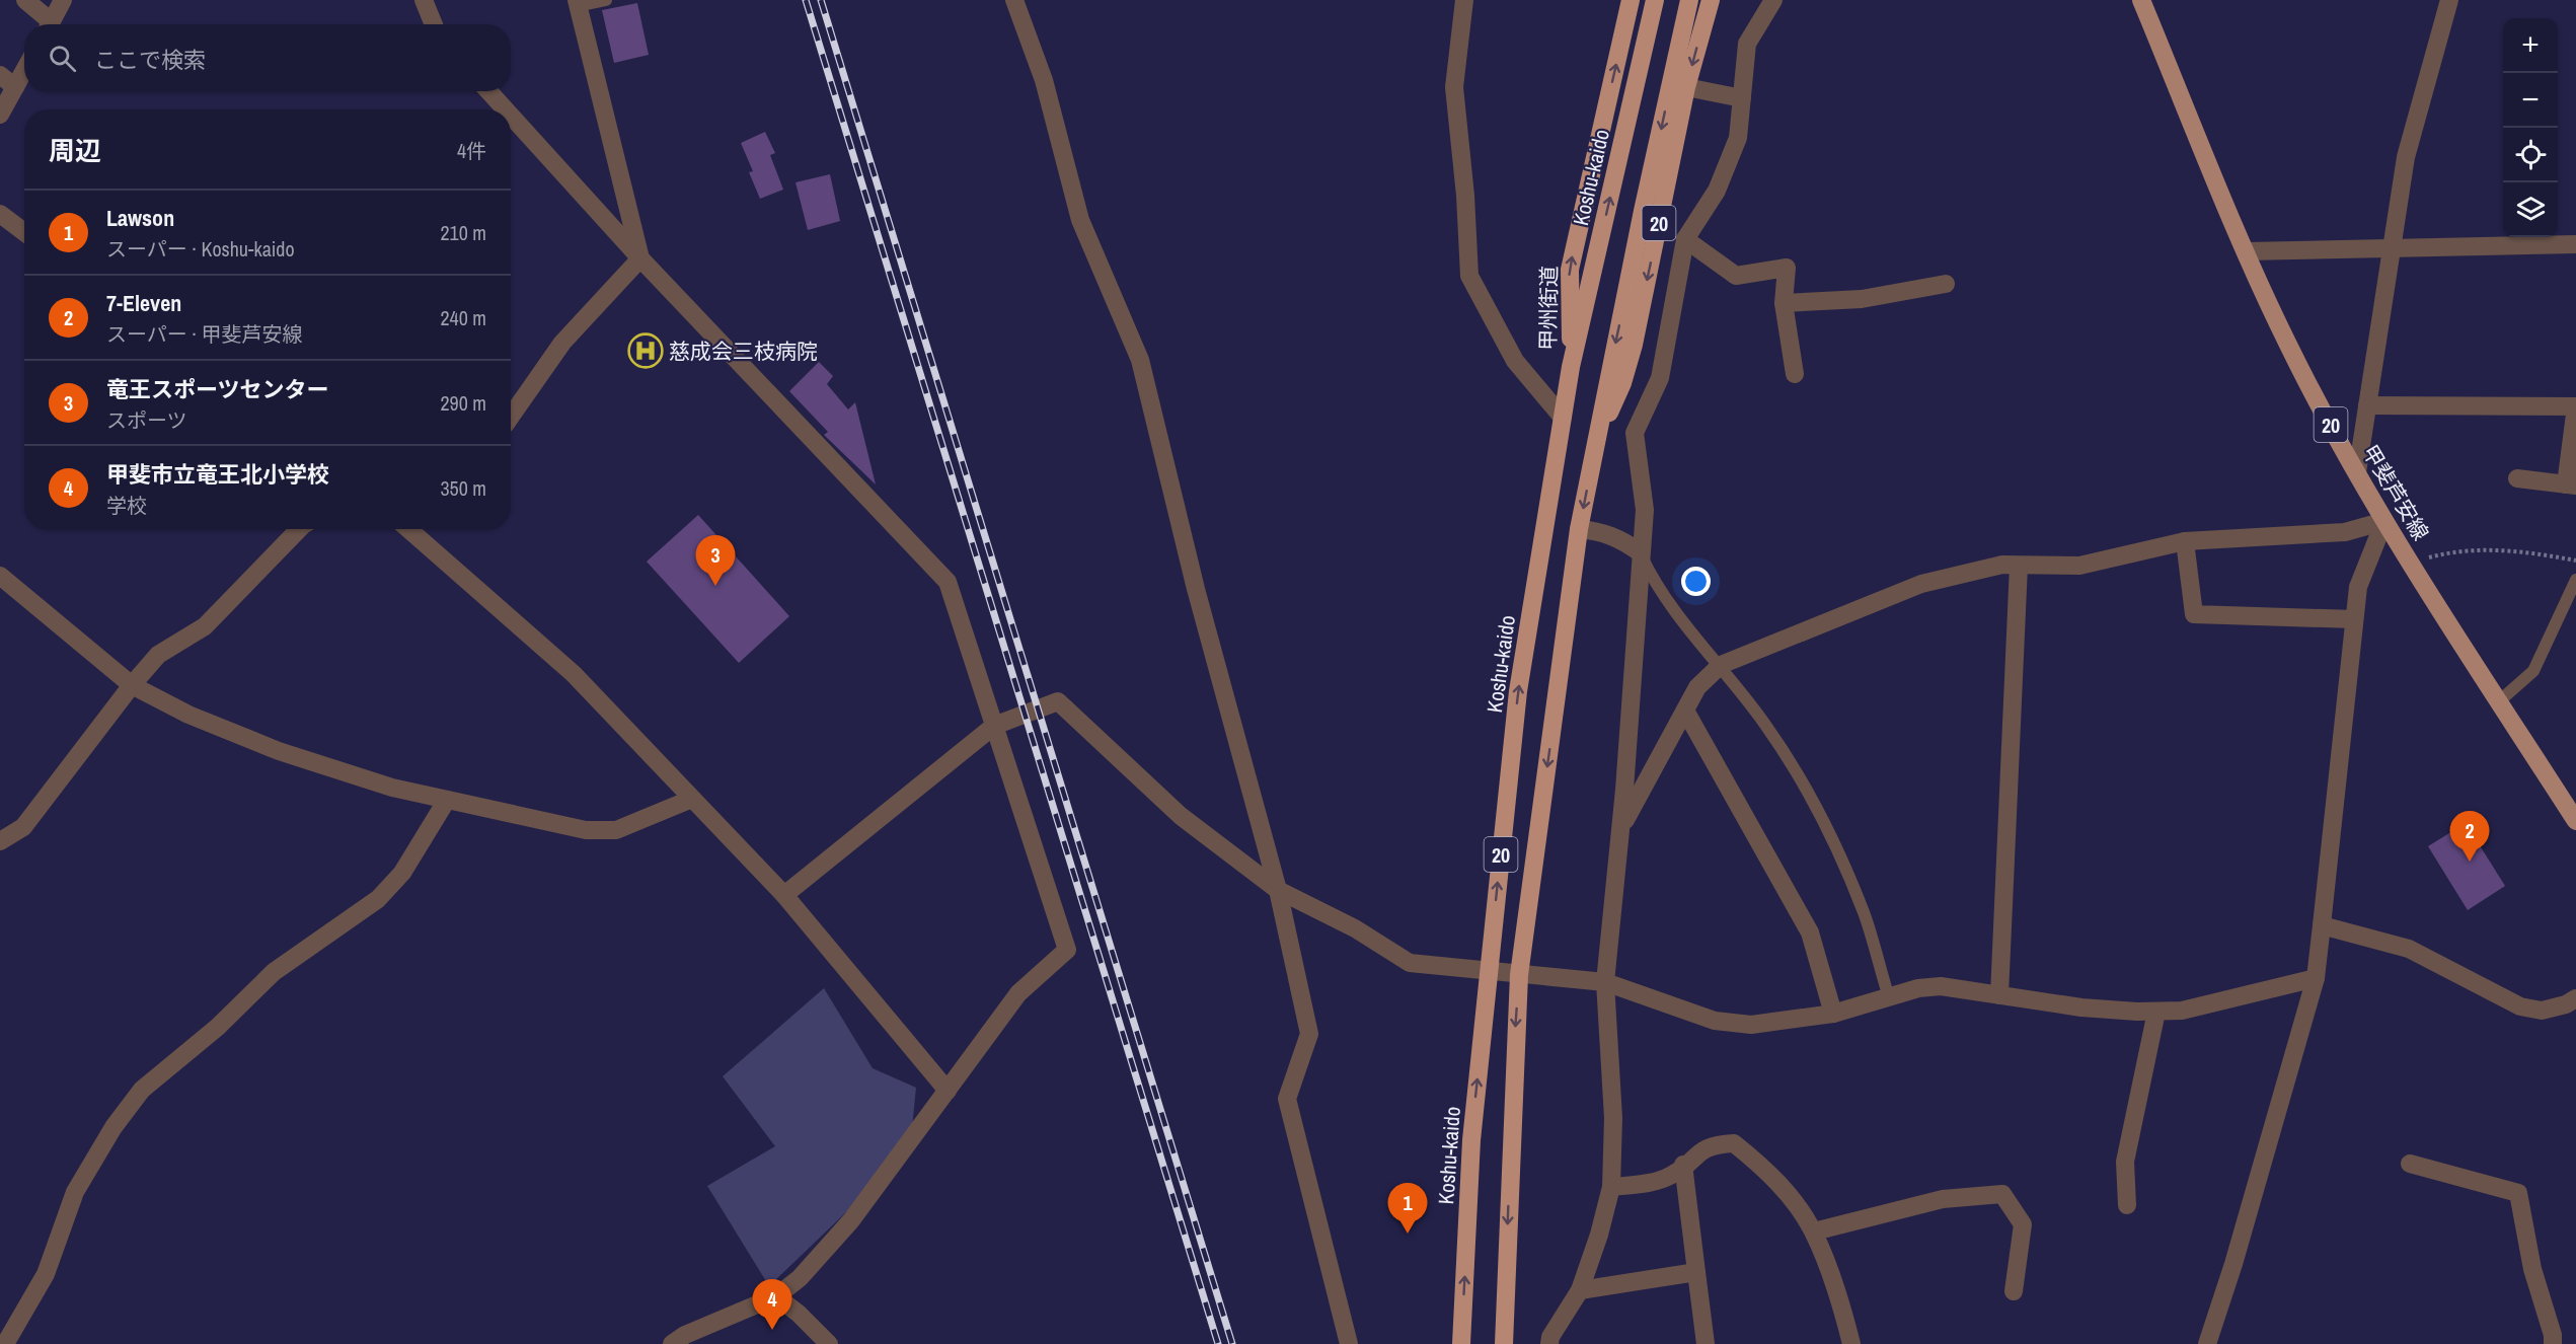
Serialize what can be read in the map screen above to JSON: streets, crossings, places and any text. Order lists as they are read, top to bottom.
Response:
{
  "streets": {
    "highway": ["Koshu-kaido", "20", "甲州街道"],
    "main road": ["甲斐芦安線"]
  },
  "crossings": [
    ["Koshu-kaido", "甲州街道"]
  ],
  "places": {
    "hospital": ["慈成会三枝病院"]
  },
  "page": {
    "map_buttons": ["+", "−"],
    "search": "ここで検索",
    "heading": ["周辺", "4件"],
    "list": [
      {
        "mark": "1",
        "name": "Lawson",
        "note": "スーパー · Koshu-kaido",
        "value": "210 m"
      },
      {
        "mark": "2",
        "name": "7-Eleven",
        "note": "スーパー · 甲斐芦安線",
        "value": "240 m"
      },
      {
        "mark": "3",
        "name": "竜王スポーツセンター",
        "note": "スポーツ",
        "value": "290 m"
      },
      {
        "mark": "4",
        "name": "甲斐市立竜王北小学校",
        "note": "学校",
        "value": "350 m"
      }
    ],
    "pins": [
      "3",
      "2",
      "1",
      "4"
    ]
  }
}
